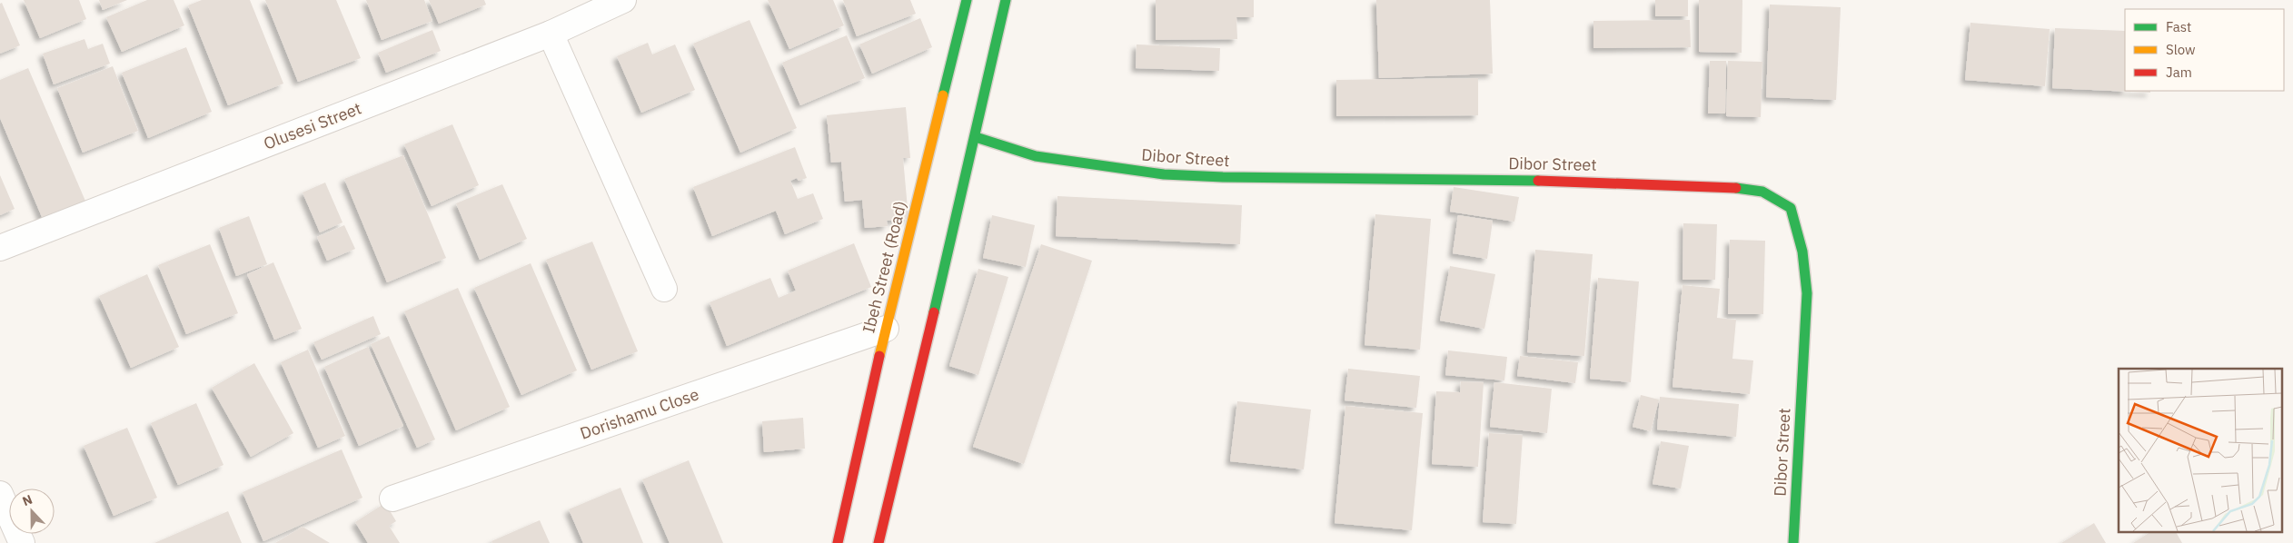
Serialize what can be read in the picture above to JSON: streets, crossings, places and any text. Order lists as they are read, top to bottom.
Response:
{
  "streets": {
    "street": [
      "Olusesi Street",
      "Dibor Street",
      "Ibeh Street (Road)",
      "Dorishamu Close"
    ]
  },
  "crossings": [
    ["Ibeh Street (Road)", "Dorishamu Close"]
  ],
  "legend": ["Fast", "Slow", "Jam"],
  "north": "top"
}
